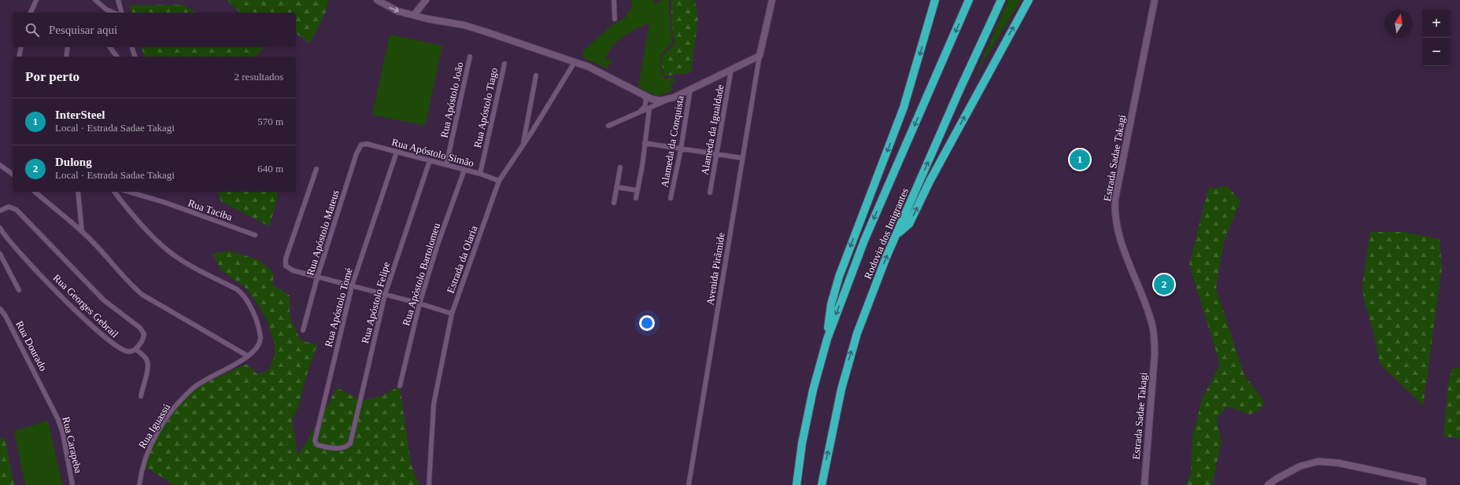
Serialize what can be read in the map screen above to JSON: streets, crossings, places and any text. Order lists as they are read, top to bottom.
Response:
{
  "streets": {
    "highway": ["Rodovia dos Imigrantes"],
    "street": [
      "Rua Apóstolo João",
      "Rua Apóstolo Tiago",
      "Alameda da Igualdade",
      "Alameda da Conquista",
      "Rua Apóstolo Simão",
      "Estrada Sadae Takagi",
      "Rua Taciba",
      "Rua Apóstolo Mateus",
      "Estrada da Olaria",
      "Avenida Pirâmide",
      "Rua Apóstolo Bartolomeu",
      "Rua Apóstolo Felipe",
      "Rua Georges Gebrail",
      "Rua Apóstolo Tomé",
      "Rua Dourado",
      "Rua Iguassú",
      "Rua Carapeba"
    ]
  },
  "crossings": [
    ["Rua Apóstolo João", "Rua Apóstolo Simão"],
    ["Rua Apóstolo Tiago", "Rua Apóstolo Simão"],
    ["Rua Apóstolo Simão", "Rua Apóstolo Mateus"],
    ["Rua Apóstolo Simão", "Estrada da Olaria"],
    ["Rua Apóstolo Simão", "Rua Apóstolo Bartolomeu"],
    ["Rua Apóstolo Simão", "Rua Apóstolo Felipe"],
    ["Rua Apóstolo Simão", "Rua Apóstolo Tomé"],
    ["Rua Apóstolo Felipe", "Rua Apóstolo Tomé"],
    ["Rua Dourado", "Rua Carapeba"]
  ],
  "north": "top",
  "page": {
    "map_buttons": ["+", "−"],
    "search": "Pesquisar aqui",
    "heading": ["Por perto", "2 resultados"],
    "list": [
      {
        "mark": "1",
        "name": "InterSteel",
        "note": "Local · Estrada Sadae Takagi",
        "value": "570 m"
      },
      {
        "mark": "2",
        "name": "Dulong",
        "note": "Local · Estrada Sadae Takagi",
        "value": "640 m"
      }
    ],
    "pins": ["1", "2"]
  }
}
